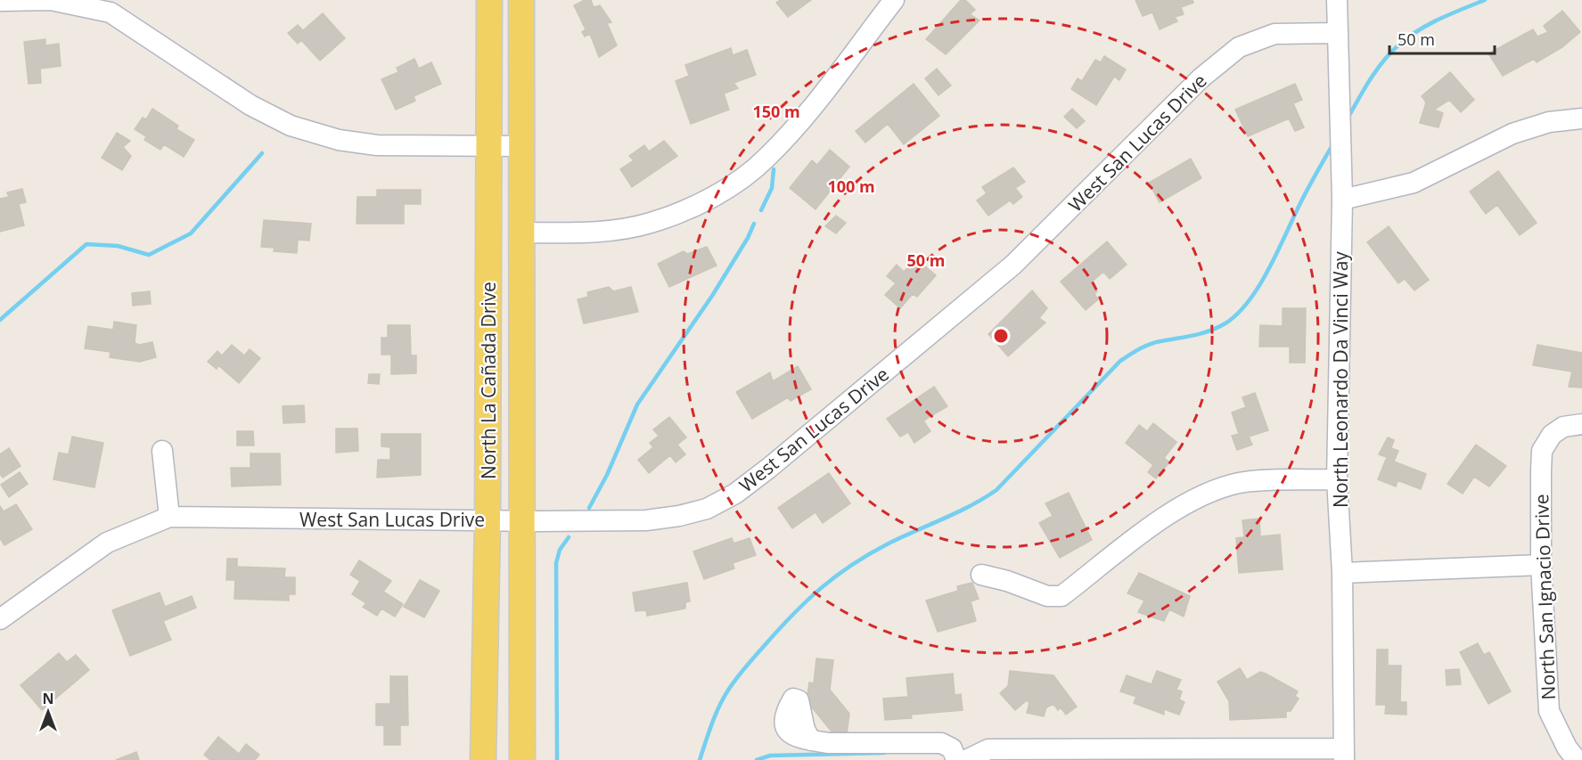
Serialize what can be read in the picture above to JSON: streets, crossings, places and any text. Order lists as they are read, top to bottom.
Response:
{
  "streets": {
    "main road": ["North La Cañada Drive"],
    "street": ["West San Lucas Drive", "North Leonardo Da Vinci Way", "North San Ignacio Drive"]
  },
  "crossings": [
    ["West San Lucas Drive", "North Leonardo Da Vinci Way"],
    ["West San Lucas Drive", "North La Cañada Drive"]
  ],
  "scale_bar": "50 m",
  "north": "top",
  "rings": ["150 m", "100 m", "50 m"]
}
